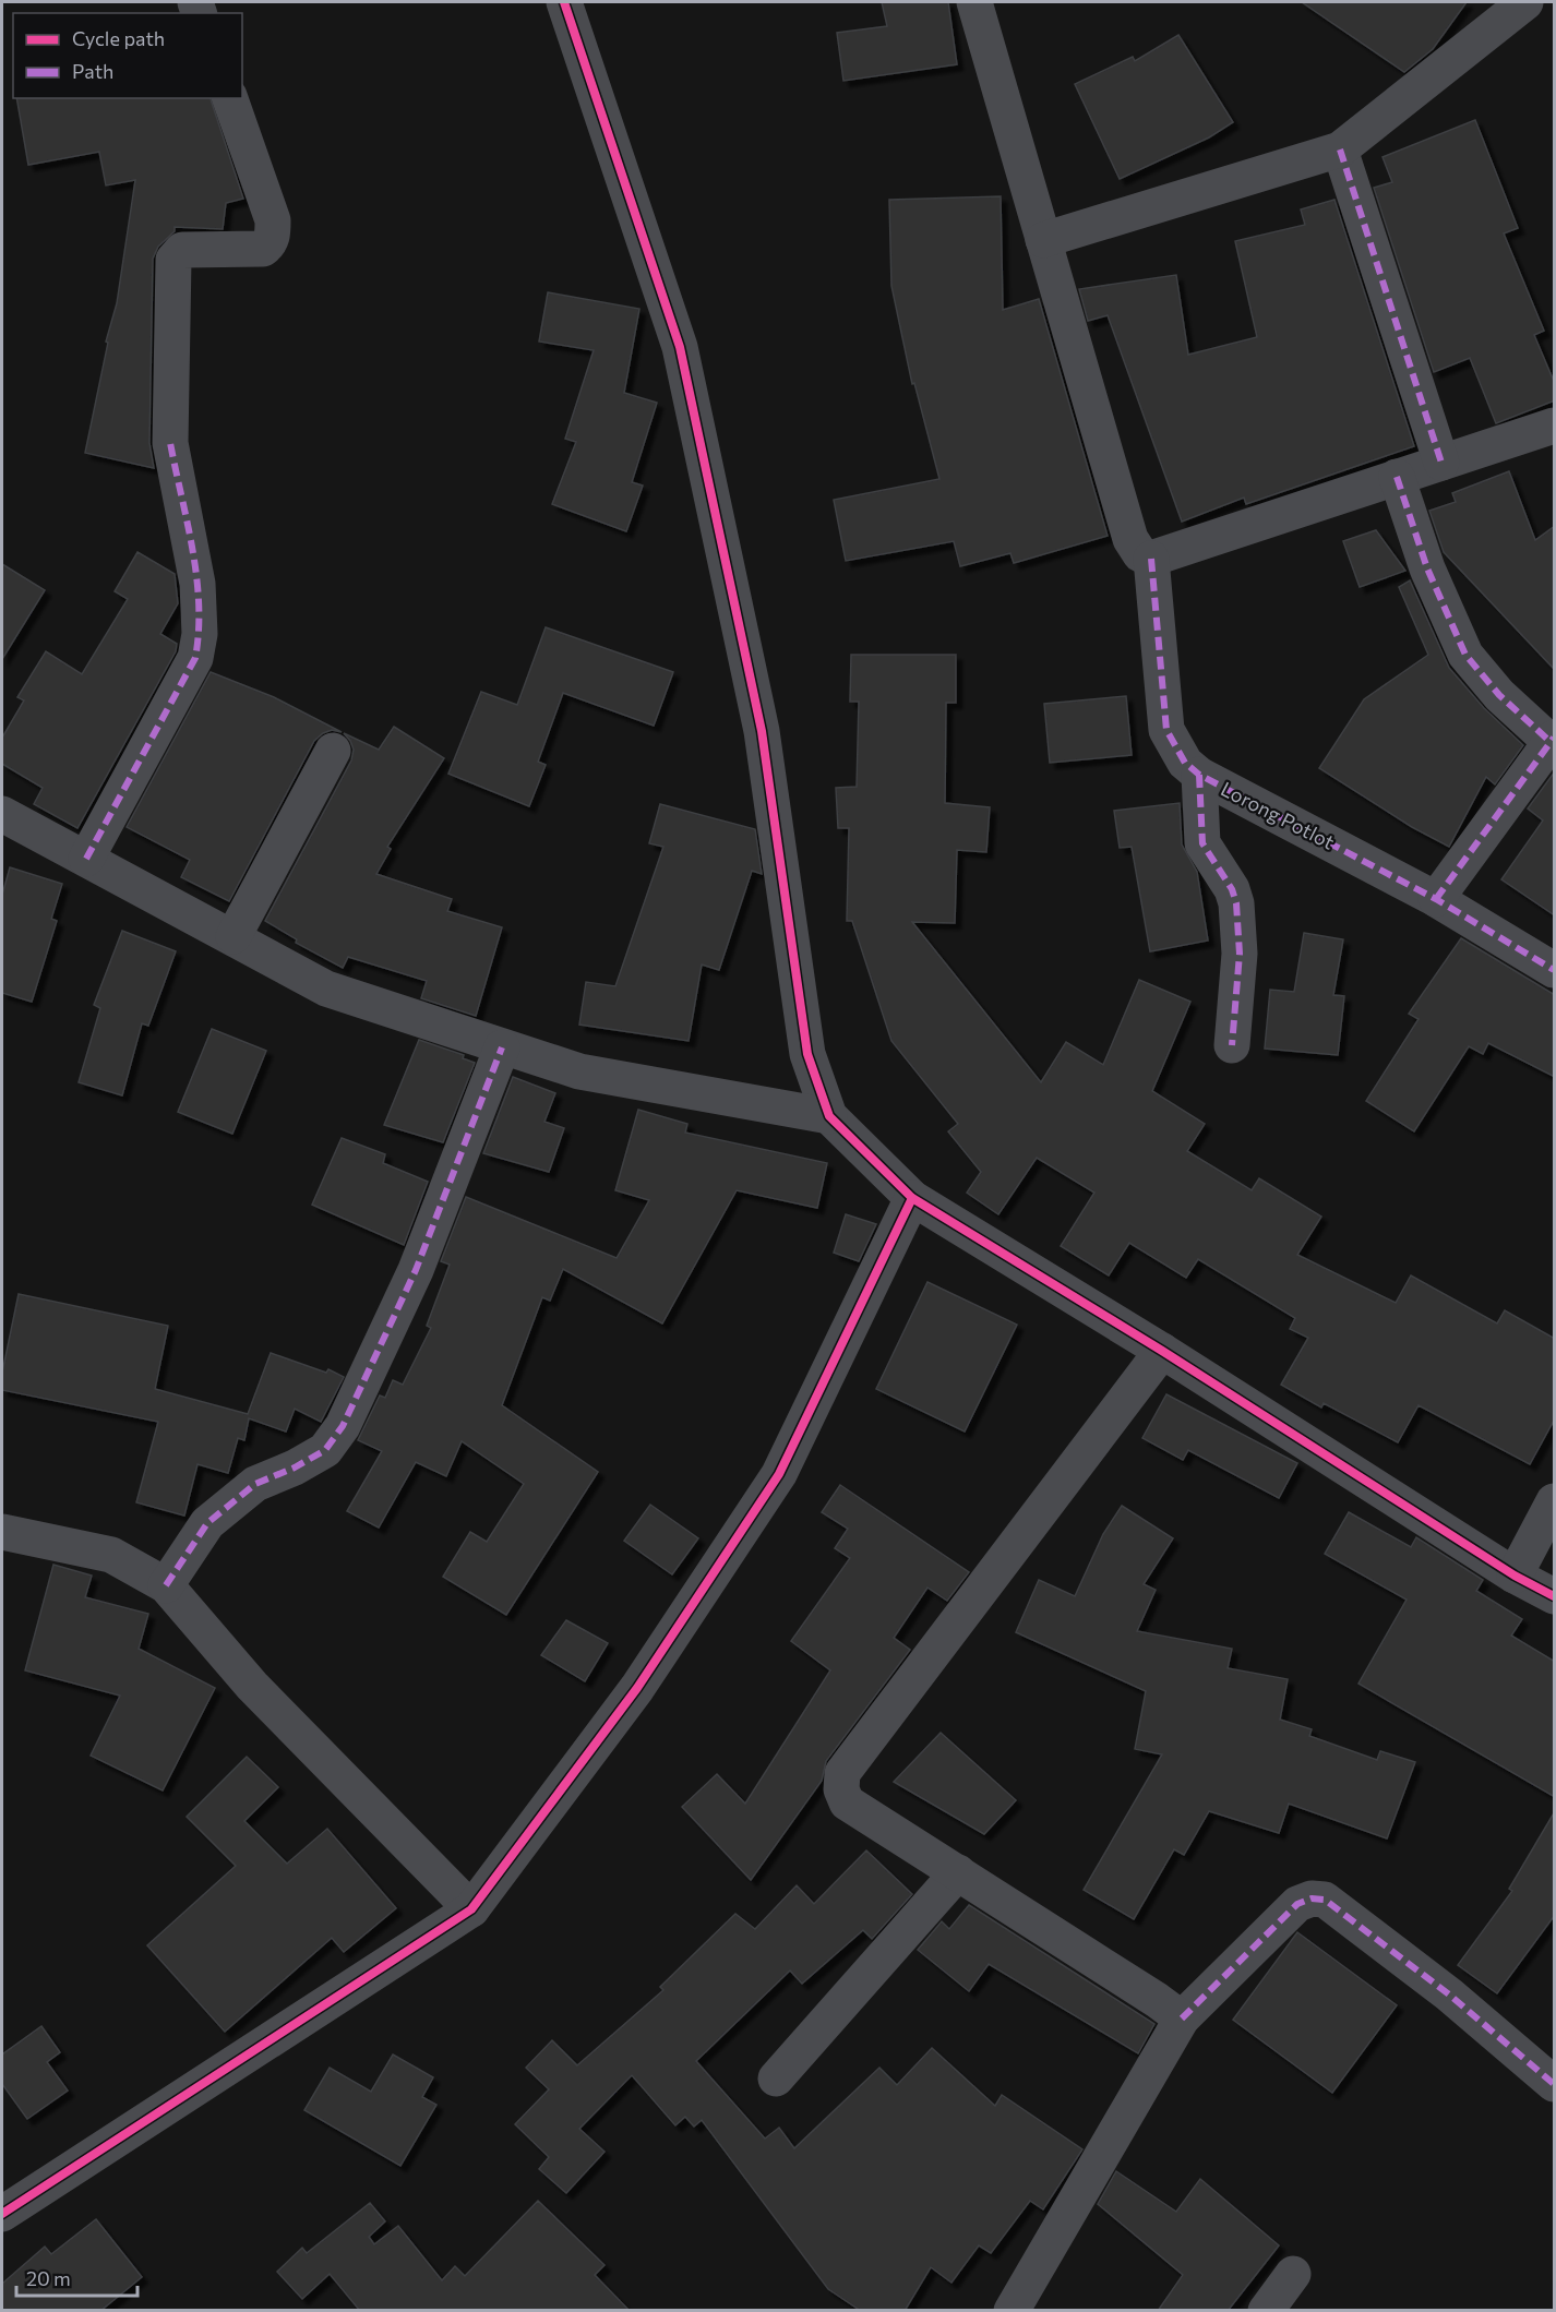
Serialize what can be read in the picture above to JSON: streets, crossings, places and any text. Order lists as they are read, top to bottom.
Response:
{
  "streets": {
    "street": ["Lorong Potlot"]
  },
  "legend": ["Cycle path", "Path"],
  "scale_bar": "20 m"
}
